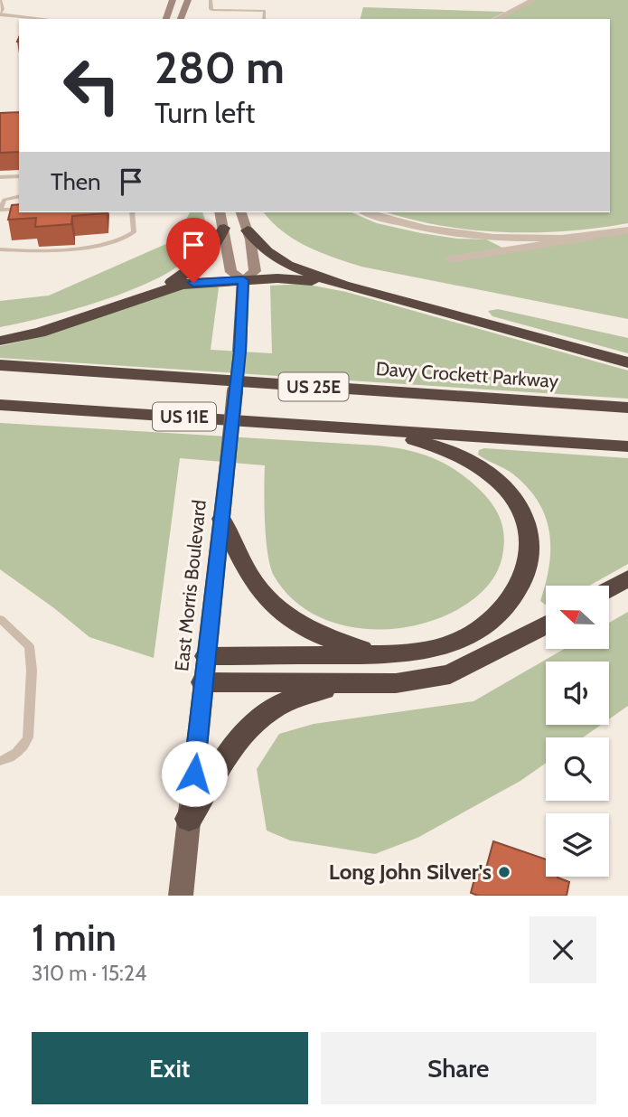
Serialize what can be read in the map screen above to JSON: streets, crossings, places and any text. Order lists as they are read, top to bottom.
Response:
{
  "streets": {
    "highway": ["Davy Crockett Parkway", "US 25E", "US 11E"],
    "main road": ["East Morris Boulevard"]
  },
  "places": ["Long John Silver's"],
  "north": "left",
  "page": {
    "turn": ["280 m", "Turn left"],
    "then": "Then",
    "heading": ["1 min", "310 m · 15:24"],
    "buttons": ["Exit", "Share"]
  }
}
